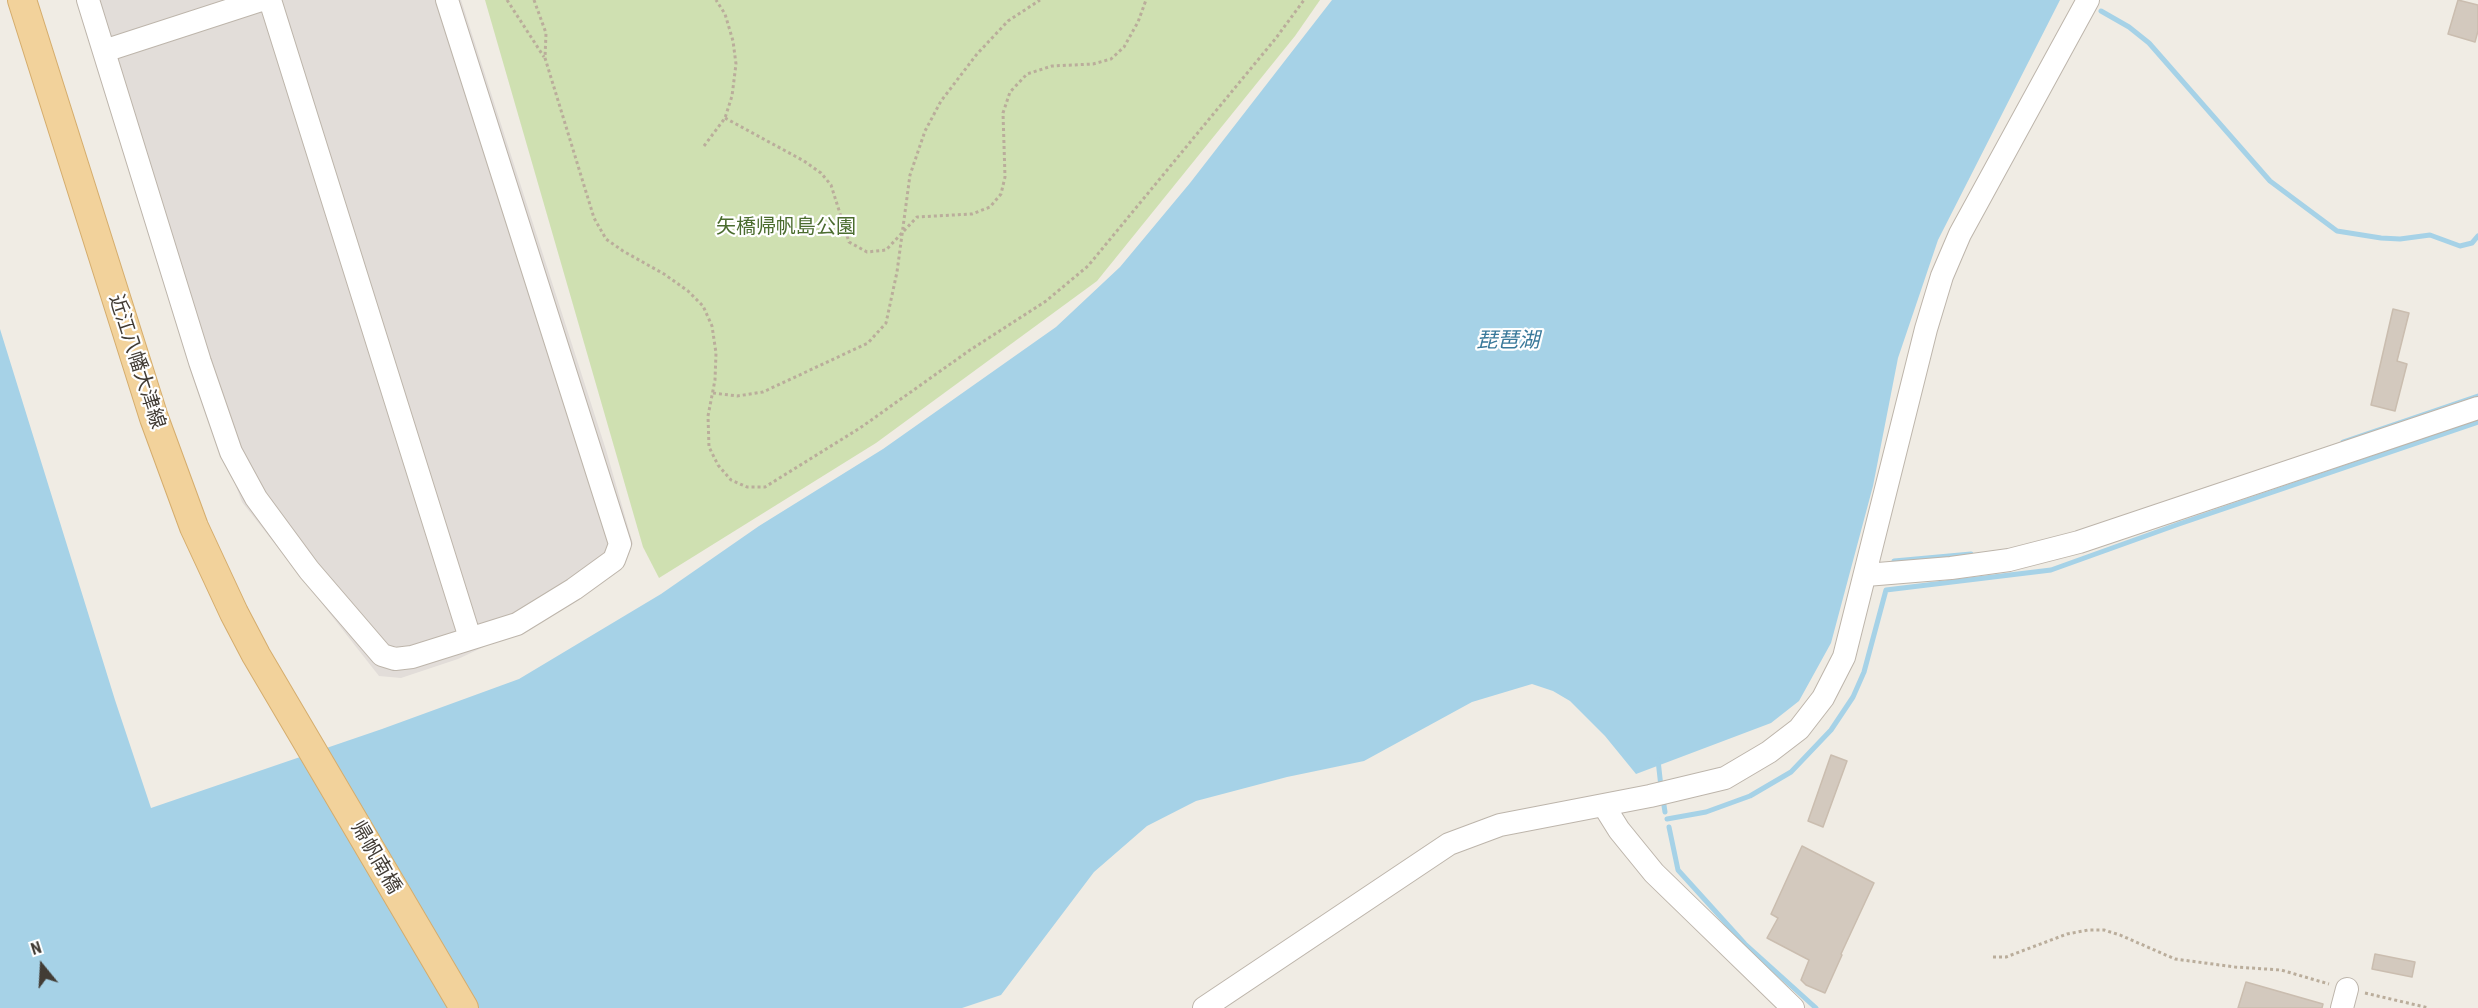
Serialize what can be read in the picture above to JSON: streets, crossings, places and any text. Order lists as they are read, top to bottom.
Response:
{
  "streets": {
    "main road": ["近江八幡大津線", "帰帆南橋"]
  },
  "crossings": [
    ["近江八幡大津線", "帰帆南橋"]
  ],
  "water": ["琵琶湖"],
  "parks": ["矢橋帰帆島公園"],
  "north": "top"
}
